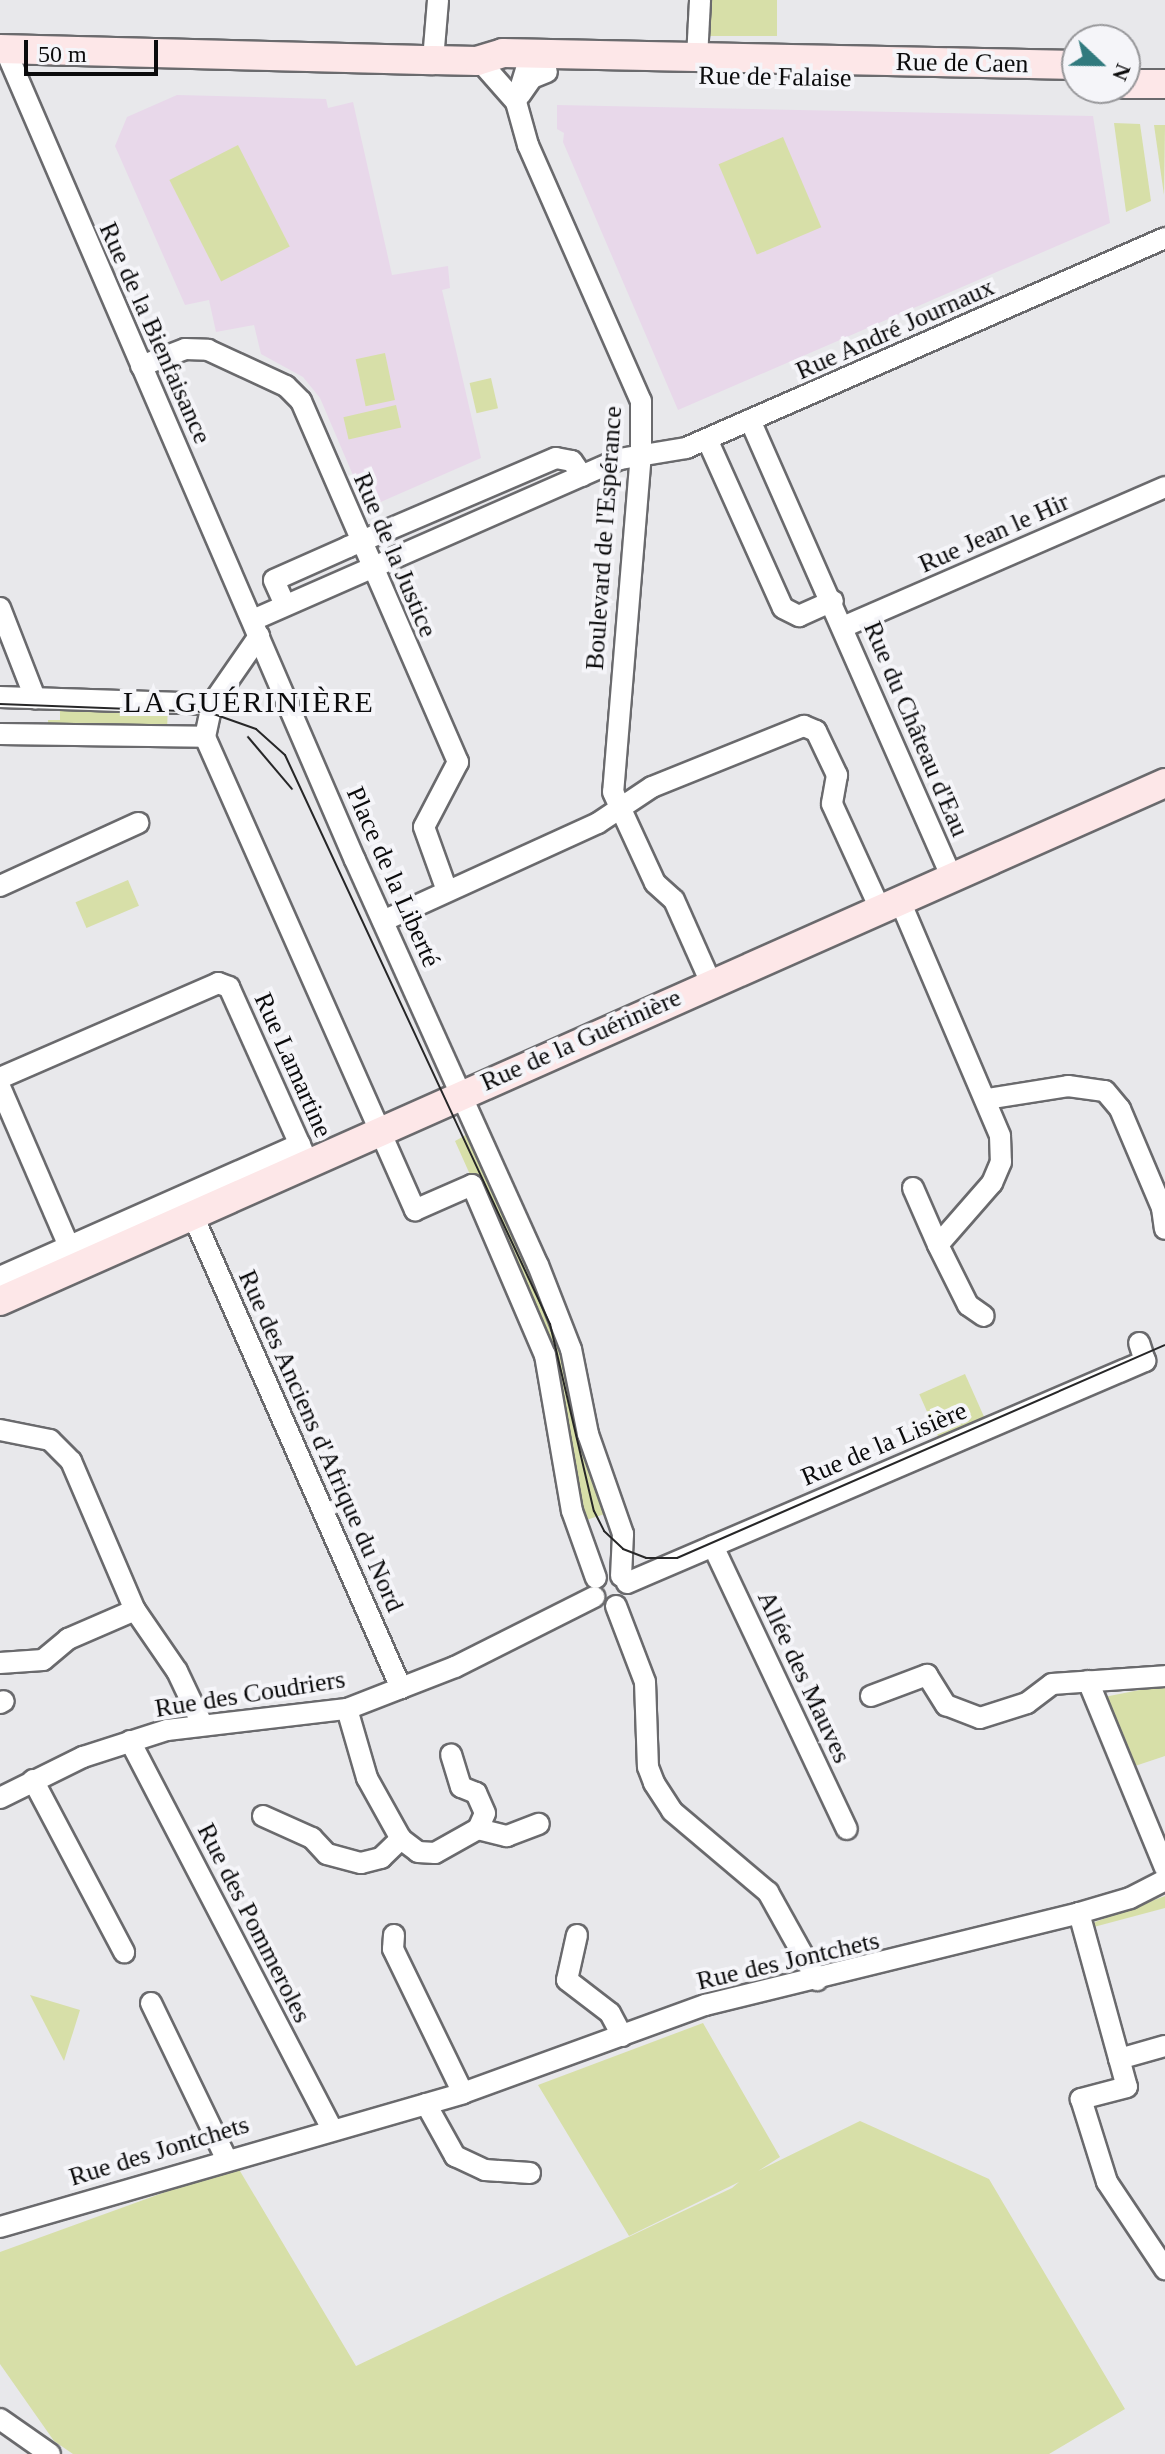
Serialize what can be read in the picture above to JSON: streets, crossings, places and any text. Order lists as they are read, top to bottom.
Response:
{
  "streets": {
    "main road": ["Rue de Caen", "Rue de Falaise", "Rue de la Guérinière"],
    "street": [
      "Rue André Journaux",
      "Rue de la Bienfaisance",
      "Rue Jean le Hir",
      "Boulevard de l'Espérance",
      "Rue de la Justice",
      "Rue du Château d'Eau",
      "Place de la Liberté",
      "Rue Lamartine",
      "Rue des Anciens d'Afrique du Nord",
      "Rue de la Lisière",
      "Allée des Mauves",
      "Rue des Coudriers",
      "Rue des Pommeroles",
      "Rue des Jontchets"
    ]
  },
  "crossings": [
    ["Rue de Caen", "Rue de Falaise"],
    ["Rue de Falaise", "Rue de la Bienfaisance"],
    ["Rue de Falaise", "Boulevard de l'Espérance"],
    ["Rue André Journaux", "Rue de la Bienfaisance"],
    ["Rue André Journaux", "Boulevard de l'Espérance"],
    ["Rue André Journaux", "Rue de la Justice"],
    ["Rue André Journaux", "Rue du Château d'Eau"],
    ["Rue André Journaux", "Place de la Liberté"],
    ["Rue de la Bienfaisance", "Rue de la Justice"],
    ["Rue de la Bienfaisance", "Place de la Liberté"],
    ["Rue Jean le Hir", "Rue du Château d'Eau"],
    ["Boulevard de l'Espérance", "Rue de la Guérinière"],
    ["Rue du Château d'Eau", "Rue de la Guérinière"],
    ["Place de la Liberté", "Rue de la Guérinière"],
    ["Place de la Liberté", "Rue de la Lisière"],
    ["Place de la Liberté", "Rue des Coudriers"],
    ["Rue de la Guérinière", "Rue Lamartine"],
    ["Rue de la Guérinière", "Rue des Anciens d'Afrique du Nord"],
    ["Rue des Anciens d'Afrique du Nord", "Rue des Coudriers"],
    ["Rue de la Lisière", "Allée des Mauves"],
    ["Rue de la Lisière", "Rue des Coudriers"],
    ["Rue des Coudriers", "Rue des Pommeroles"],
    ["Rue des Pommeroles", "Rue des Jontchets"]
  ],
  "districts": ["LA GUÉRINIÈRE"],
  "scale_bar": "50 m",
  "north": "right"
}
